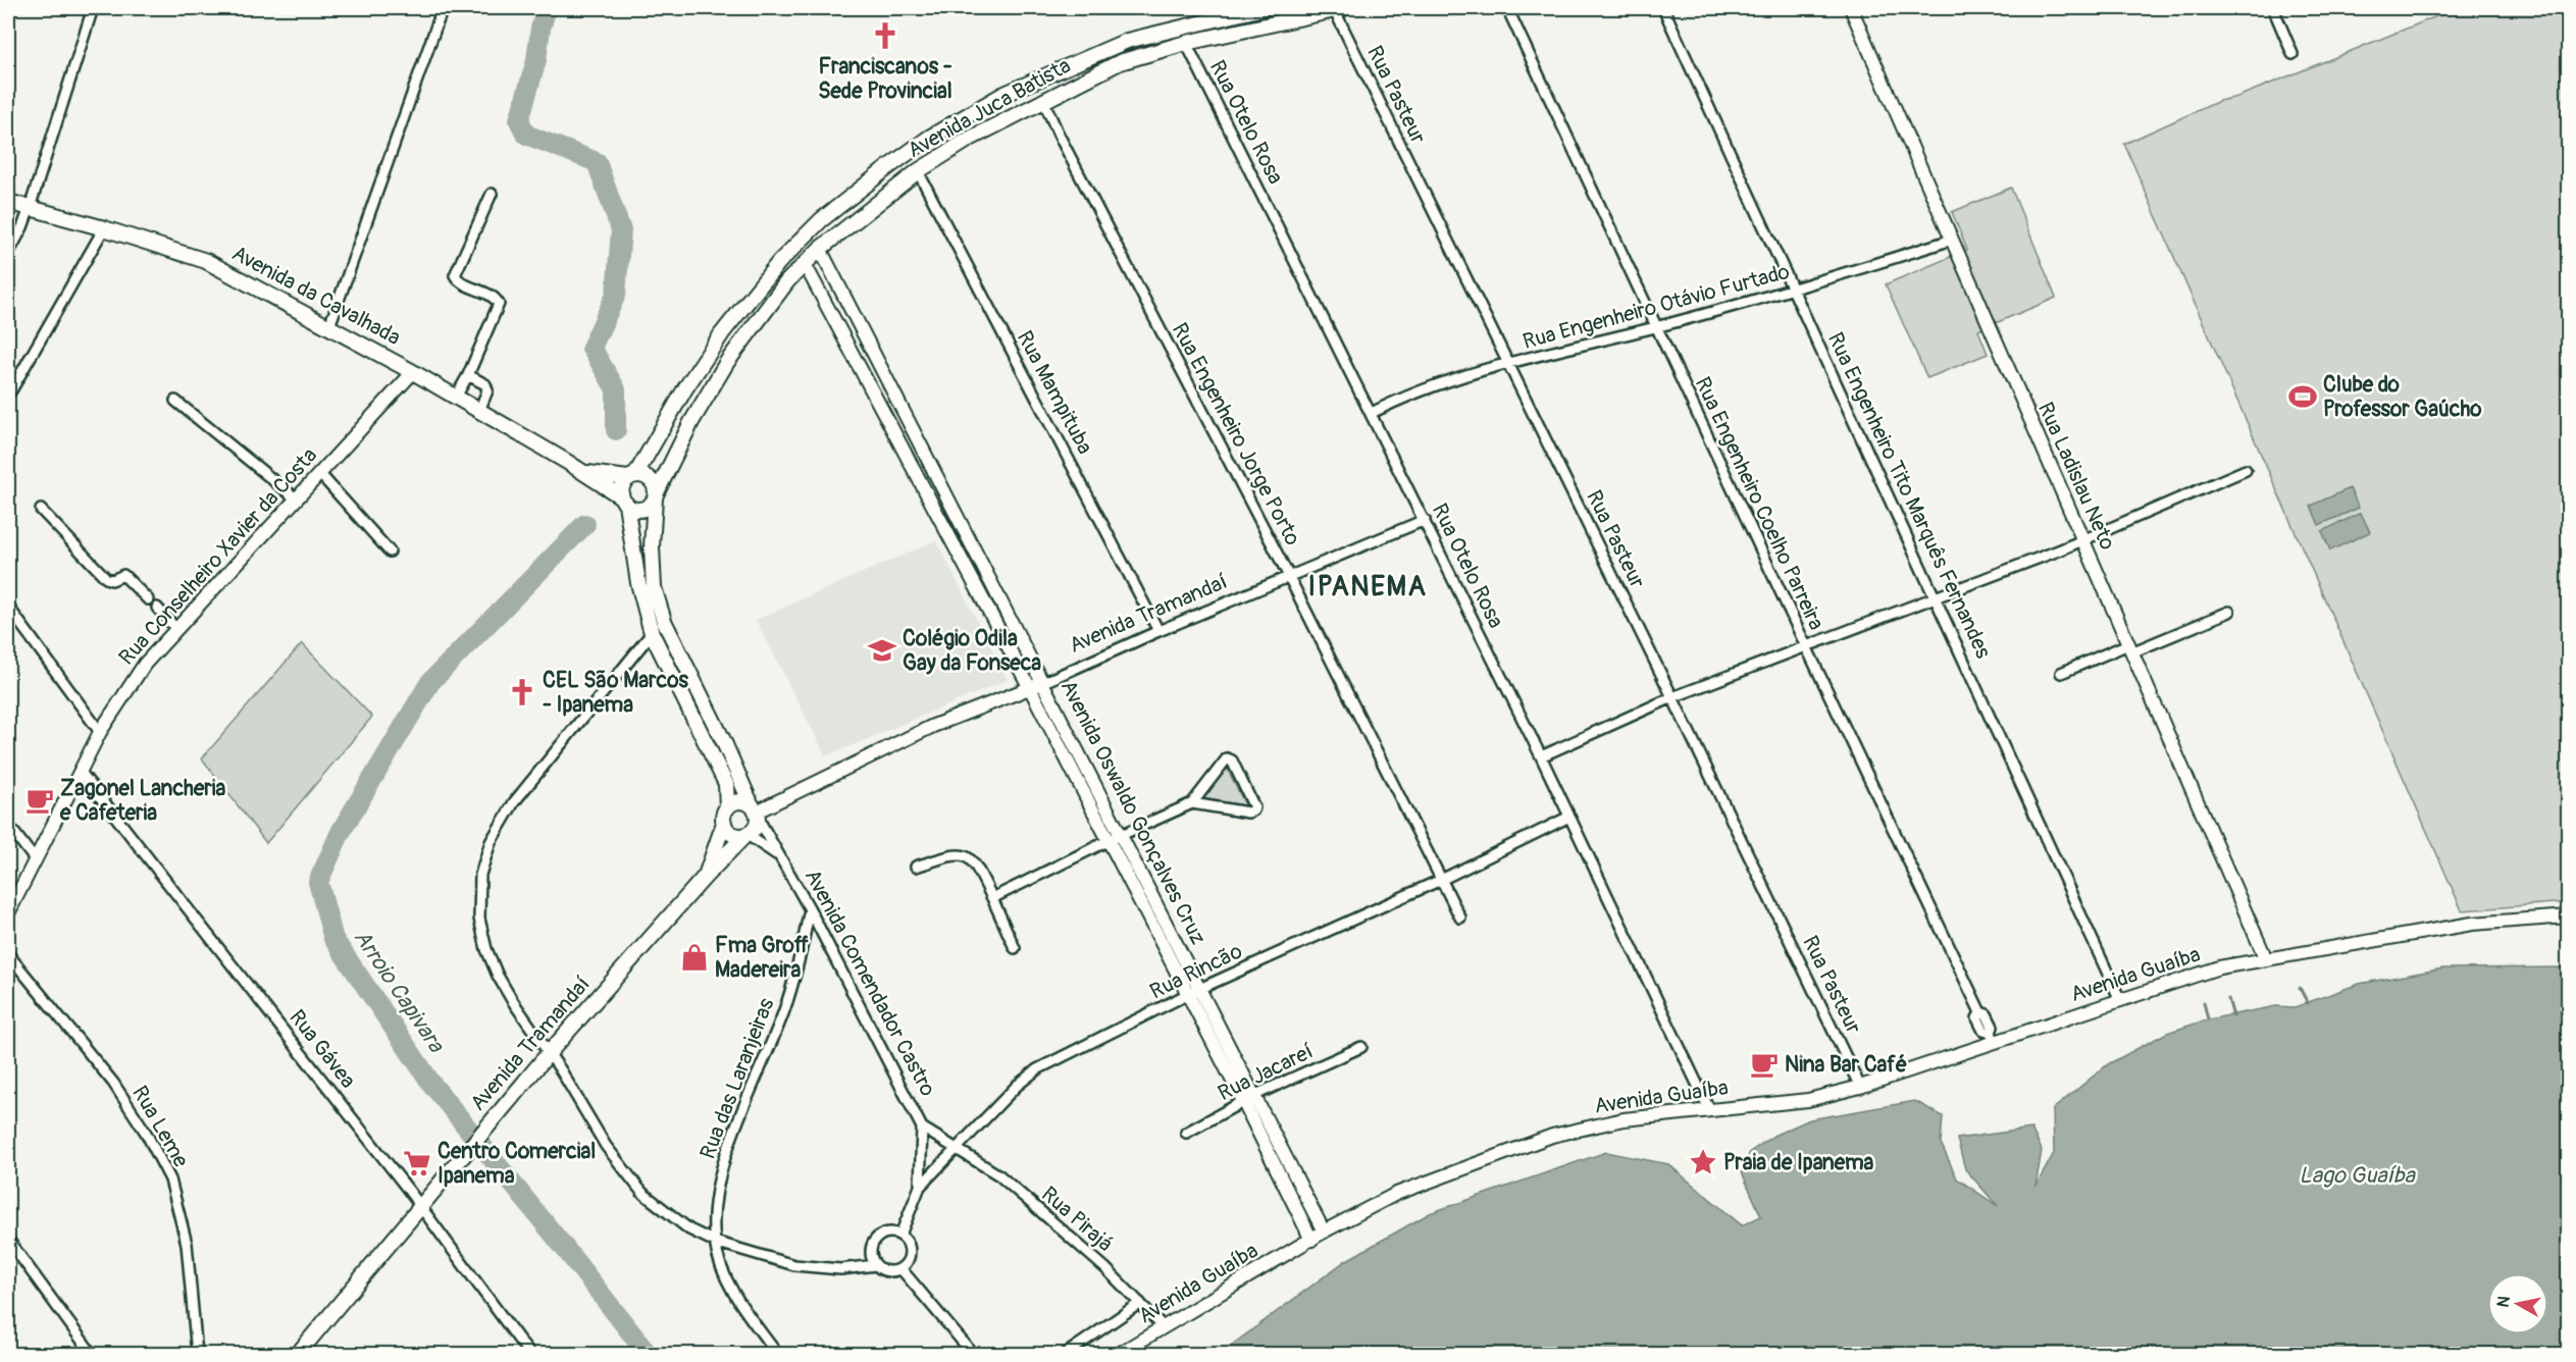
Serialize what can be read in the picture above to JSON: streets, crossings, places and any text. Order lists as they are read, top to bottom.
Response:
{
  "streets": {
    "main road": [
      "Avenida Juca Batista",
      "Avenida da Cavalhada",
      "Avenida Tramandaí",
      "Avenida Comendador Castro"
    ],
    "street": [
      "Rua Pasteur",
      "Rua Otelo Rosa",
      "Rua Engenheiro Otávio Furtado",
      "Rua Mampituba",
      "Rua Engenheiro Jorge Porto",
      "Rua Ladislau Neto",
      "Rua Engenheiro Tito Marquês Fernandes",
      "Rua Engenheiro Coelho Parreira",
      "Rua Conselheiro Xavier da Costa",
      "Avenida Oswaldo Gonçalves Cruz",
      "Rua Rincão",
      "Avenida Guaíba",
      "Rua Gávea",
      "Rua Jacareí",
      "Rua das Laranjeiras",
      "Rua Leme",
      "Rua Pirajá"
    ]
  },
  "crossings": [
    ["Rua Pasteur", "Avenida Juca Batista"],
    ["Rua Pasteur", "Rua Engenheiro Otávio Furtado"],
    ["Rua Pasteur", "Avenida Guaíba"],
    ["Avenida Juca Batista", "Rua Otelo Rosa"],
    ["Avenida Juca Batista", "Avenida da Cavalhada"],
    ["Avenida Juca Batista", "Rua Mampituba"],
    ["Avenida Juca Batista", "Rua Engenheiro Jorge Porto"],
    ["Avenida Juca Batista", "Avenida Oswaldo Gonçalves Cruz"],
    ["Avenida Juca Batista", "Avenida Comendador Castro"],
    ["Rua Otelo Rosa", "Rua Engenheiro Otávio Furtado"],
    ["Rua Otelo Rosa", "Avenida Tramandaí"],
    ["Rua Otelo Rosa", "Rua Rincão"],
    ["Rua Otelo Rosa", "Avenida Guaíba"],
    ["Avenida da Cavalhada", "Rua Conselheiro Xavier da Costa"],
    ["Avenida da Cavalhada", "Avenida Comendador Castro"],
    ["Rua Engenheiro Otávio Furtado", "Rua Ladislau Neto"],
    ["Rua Engenheiro Otávio Furtado", "Rua Engenheiro Tito Marquês Fernandes"],
    ["Rua Engenheiro Otávio Furtado", "Rua Engenheiro Coelho Parreira"],
    ["Rua Mampituba", "Avenida Tramandaí"],
    ["Rua Engenheiro Jorge Porto", "Avenida Tramandaí"],
    ["Rua Engenheiro Jorge Porto", "Rua Rincão"],
    ["Rua Ladislau Neto", "Avenida Guaíba"],
    ["Rua Engenheiro Tito Marquês Fernandes", "Avenida Guaíba"],
    ["Rua Engenheiro Coelho Parreira", "Avenida Guaíba"],
    ["Rua Conselheiro Xavier da Costa", "Rua Gávea"],
    ["Avenida Tramandaí", "Avenida Oswaldo Gonçalves Cruz"],
    ["Avenida Tramandaí", "Avenida Comendador Castro"],
    ["Avenida Tramandaí", "Rua Gávea"],
    ["Avenida Oswaldo Gonçalves Cruz", "Rua Rincão"],
    ["Avenida Oswaldo Gonçalves Cruz", "Avenida Guaíba"],
    ["Avenida Oswaldo Gonçalves Cruz", "Rua Jacareí"],
    ["Rua Rincão", "Avenida Comendador Castro"],
    ["Rua Rincão", "Rua Pirajá"],
    ["Avenida Guaíba", "Rua Pirajá"],
    ["Avenida Comendador Castro", "Rua das Laranjeiras"],
    ["Avenida Comendador Castro", "Rua Pirajá"]
  ],
  "districts": ["IPANEMA"],
  "water": ["Arroio Capivara", "Lago Guaíba"],
  "places": {
    "church": ["Franciscanos - Sede Provincial", "CEL São Marcos - Ipanema"],
    "sports": ["Clube do Professor Gaúcho"],
    "school or university": ["Colégio Odila Gay da Fonseca"],
    "cafe": ["Zagonel Lancheria e Cafeteria", "Nina Bar Café"],
    "shop": ["Fma Groff Madereira"],
    "place": ["Praia de Ipanema"],
    "supermarket": ["Centro Comercial Ipanema"]
  },
  "north": "left"
}
